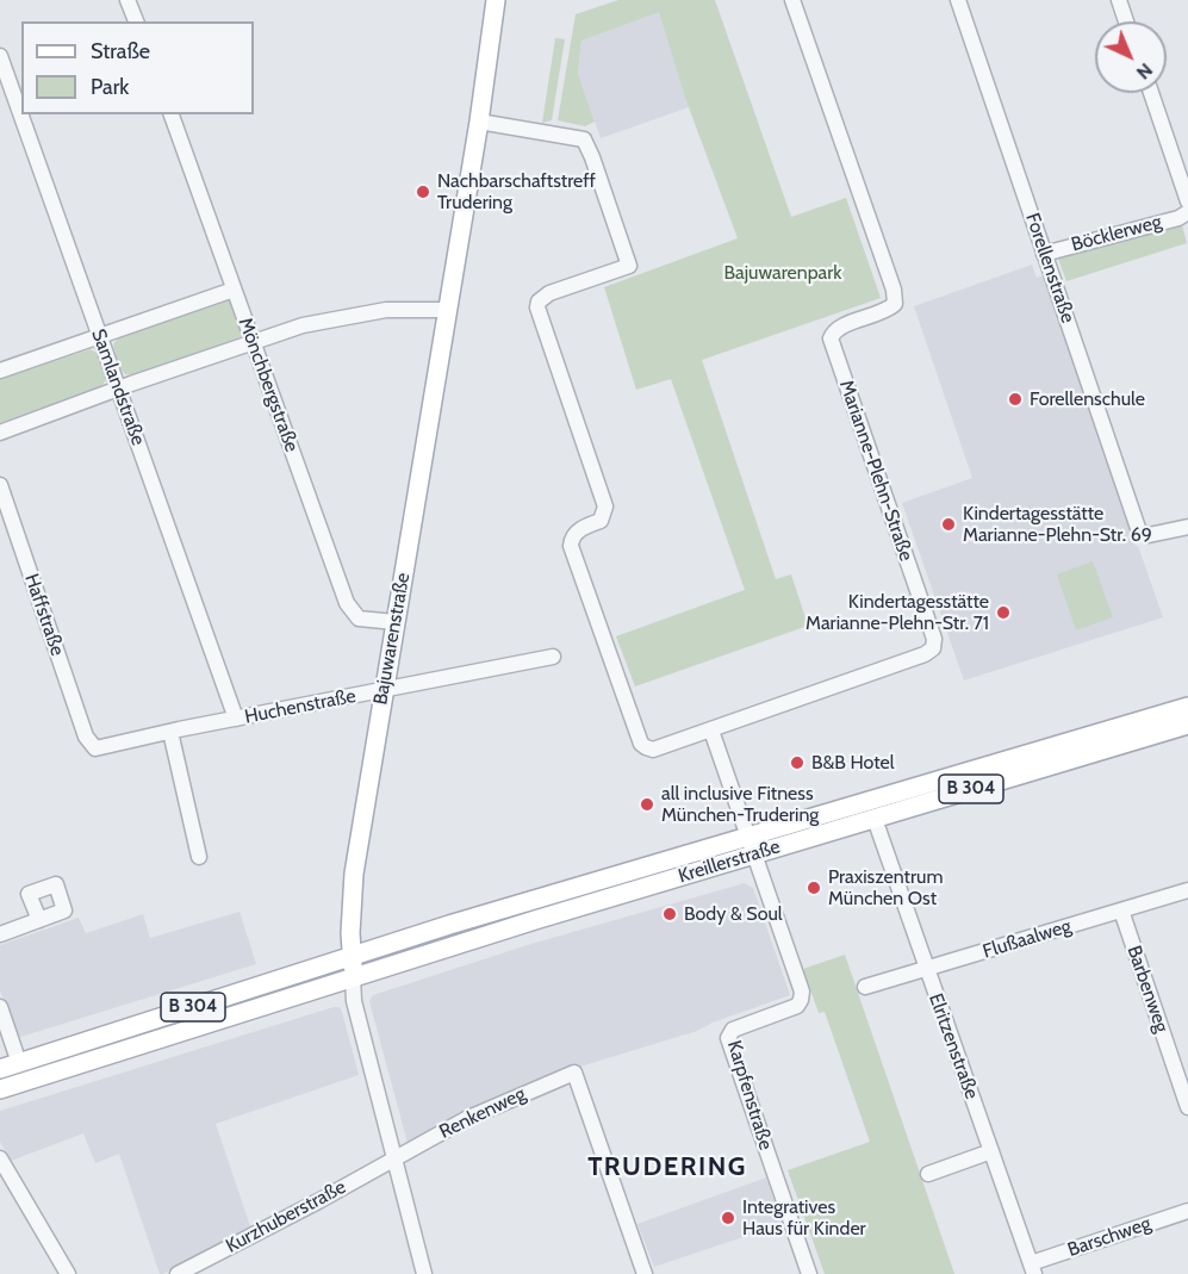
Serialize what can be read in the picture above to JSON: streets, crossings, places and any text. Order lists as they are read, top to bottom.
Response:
{
  "streets": {
    "main road": ["Bajuwarenstraße", "B 304", "Kreillerstraße"],
    "street": [
      "Böcklerweg",
      "Forellenstraße",
      "Mönchbergstraße",
      "Samlandstraße",
      "Marianne-Plehn-Straße",
      "Haffstraße",
      "Huchenstraße",
      "Flußaalweg",
      "Barbenweg",
      "Elritzenstraße",
      "Karpfenstraße",
      "Renkenweg",
      "Kurzhuberstraße",
      "Barschweg"
    ]
  },
  "crossings": [
    ["Böcklerweg", "Forellenstraße"],
    ["Mönchbergstraße", "Bajuwarenstraße"],
    ["Samlandstraße", "Huchenstraße"],
    ["Haffstraße", "Huchenstraße"],
    ["Bajuwarenstraße", "Huchenstraße"],
    ["Bajuwarenstraße", "B 304"],
    ["Bajuwarenstraße", "Kreillerstraße"],
    ["Bajuwarenstraße", "Renkenweg"],
    ["Bajuwarenstraße", "Kurzhuberstraße"],
    ["B 304", "Kreillerstraße"],
    ["Kreillerstraße", "Elritzenstraße"],
    ["Kreillerstraße", "Karpfenstraße"],
    ["Flußaalweg", "Barbenweg"],
    ["Flußaalweg", "Elritzenstraße"],
    ["Elritzenstraße", "Barschweg"],
    ["Renkenweg", "Kurzhuberstraße"]
  ],
  "districts": ["TRUDERING"],
  "parks": ["Bajuwarenpark"],
  "places": [
    "Nachbarschaftstreff Trudering",
    "Forellenschule",
    "Kindertagesstätte Marianne-Plehn-Str. 69",
    "Kindertagesstätte Marianne-Plehn-Str. 71",
    "B&B Hotel",
    "all inclusive Fitness München-Trudering",
    "Praxiszentrum München Ost",
    "Body & Soul",
    "Integratives Haus für Kinder"
  ],
  "legend": ["Straße", "Park"],
  "north": "bottom right"
}
